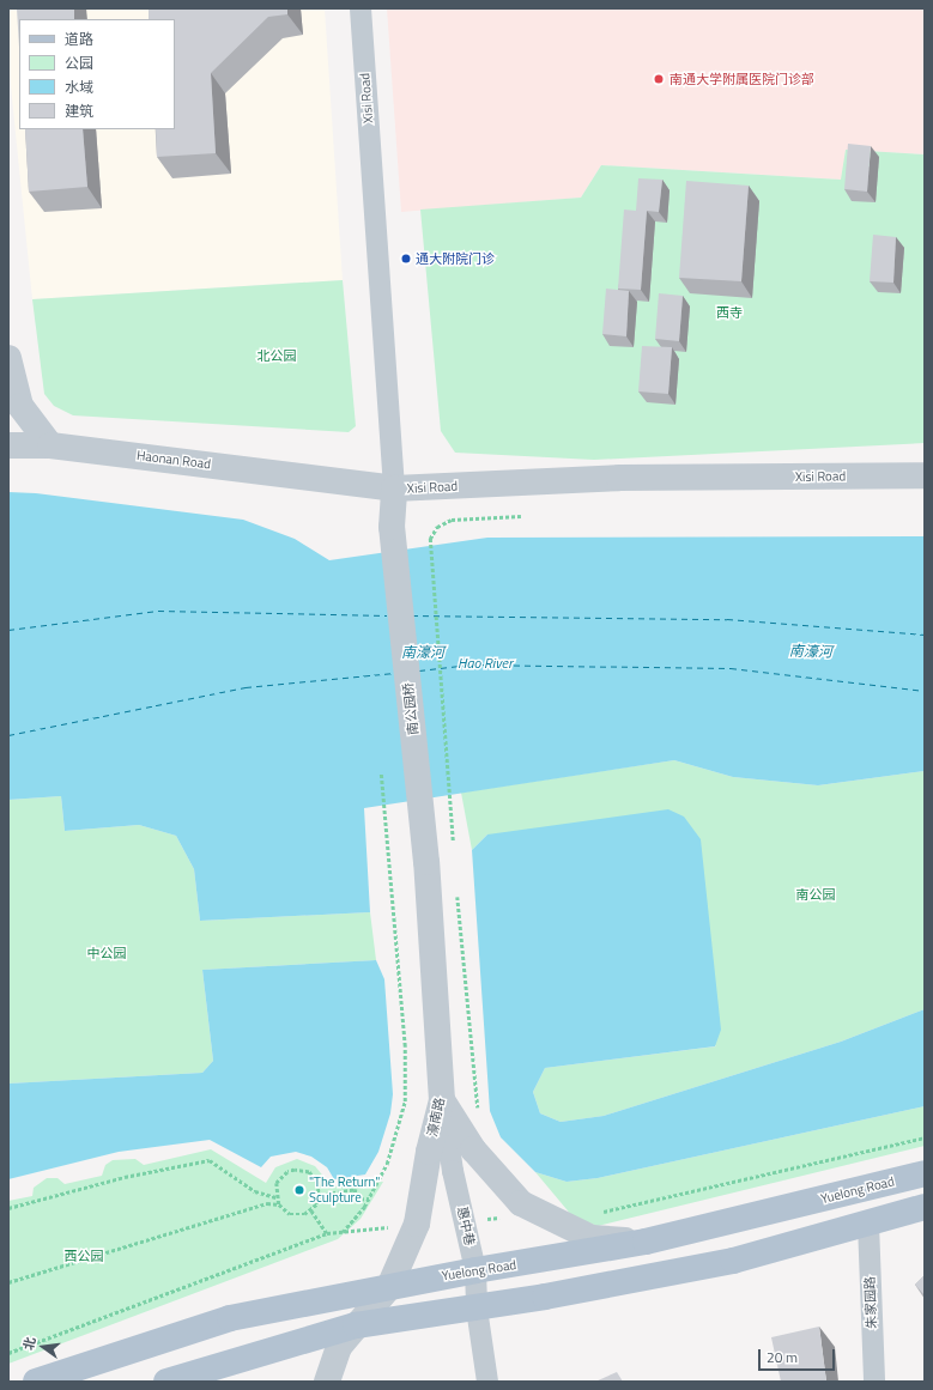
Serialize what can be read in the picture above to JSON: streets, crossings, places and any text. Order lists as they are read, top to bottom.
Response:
{
  "streets": {
    "main road": ["Yuelong Road"],
    "street": [
      "Xisi Road",
      "Haonan Road",
      "南公园桥",
      "濠南路",
      "惠中巷",
      "朱家园路"
    ]
  },
  "crossings": [
    ["Xisi Road", "Haonan Road"],
    ["Xisi Road", "南公园桥"],
    ["Haonan Road", "南公园桥"],
    ["南公园桥", "濠南路"],
    ["濠南路", "Yuelong Road"],
    ["濠南路", "惠中巷"],
    ["Yuelong Road", "惠中巷"]
  ],
  "water": ["南濠河", "Hao River"],
  "parks": [
    "西寺",
    "北公园",
    "南公园",
    "中公园",
    "西公园"
  ],
  "places": ["南通大学附属医院门诊部", "通大附院门诊", "\"The Return\" Sculpture"],
  "legend": [
    "道路",
    "公园",
    "水域",
    "建筑"
  ],
  "scale_bar": "20 m",
  "north": "left"
}
